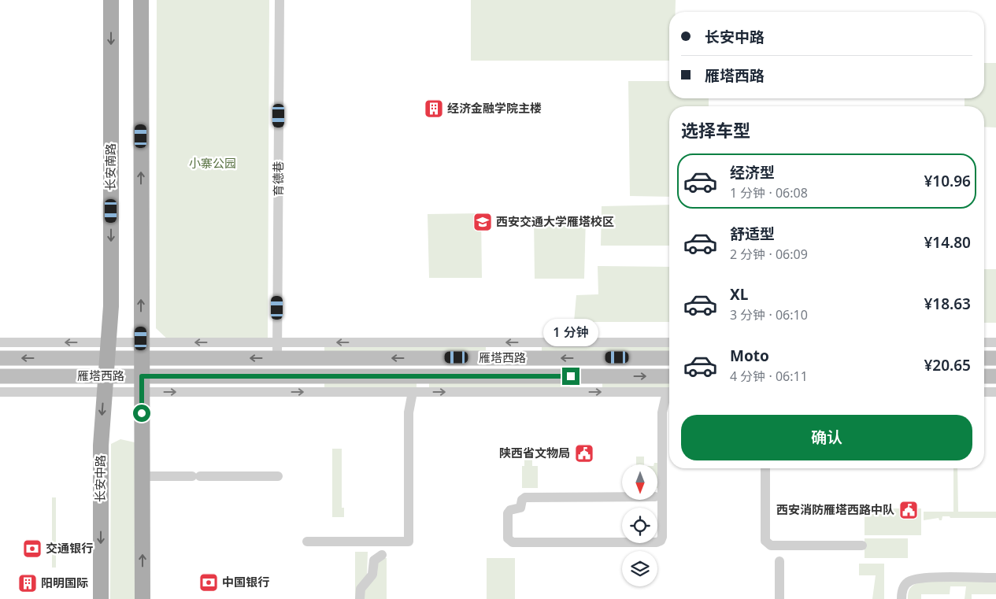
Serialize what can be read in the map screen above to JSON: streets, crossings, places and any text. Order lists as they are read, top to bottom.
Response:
{
  "streets": {
    "main road": ["长安南路", "雁塔西路", "长安中路"],
    "street": ["育德巷"]
  },
  "crossings": [
    ["长安南路", "雁塔西路"],
    ["长安南路", "长安中路"],
    ["育德巷", "雁塔西路"],
    ["雁塔西路", "长安中路"]
  ],
  "parks": ["小寨公园"],
  "places": {
    "building": ["经济金融学院主楼", "阳明国际"],
    "school or university": ["西安交通大学雁塔校区"],
    "public building": ["陕西省文物局", "西安消防雁塔西路中队"],
    "bank": ["交通银行", "中国银行"]
  },
  "north": "bottom",
  "page": {
    "banner": ["长安中路", "雁塔西路"],
    "heading": "选择车型",
    "list": [
      {
        "name": "经济型",
        "note": "1 分钟 · 06:08",
        "value": "¥10.96"
      },
      {
        "name": "舒适型",
        "note": "2 分钟 · 06:09",
        "value": "¥14.80"
      },
      {
        "name": "XL",
        "note": "3 分钟 · 06:10",
        "value": "¥18.63"
      },
      {
        "name": "Moto",
        "note": "4 分钟 · 06:11",
        "value": "¥20.65"
      }
    ],
    "bubble": "1 分钟",
    "buttons": "确认"
  }
}
